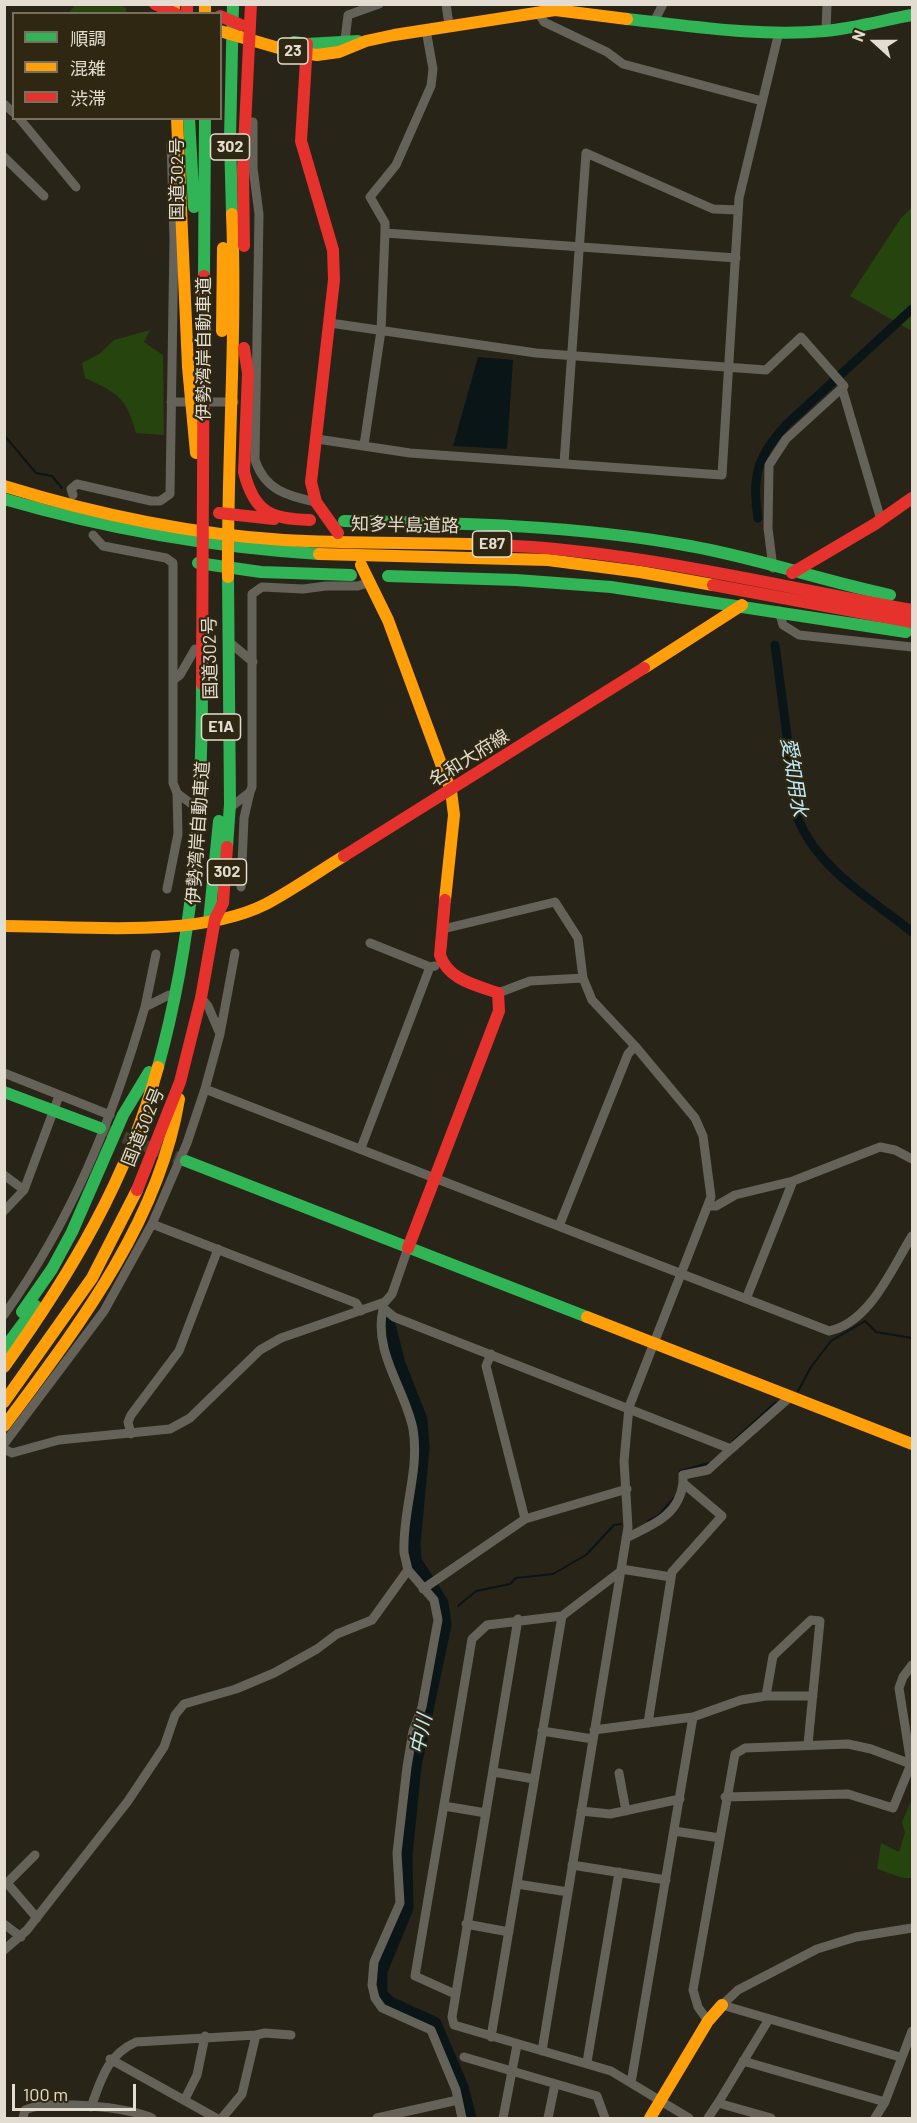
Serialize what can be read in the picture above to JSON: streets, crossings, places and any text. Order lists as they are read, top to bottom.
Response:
{
  "streets": {
    "main road": [
      "23",
      "302",
      "国道302号",
      "伊勢湾岸自動車道",
      "知多半島道路",
      "E87",
      "E1A",
      "名和大府線"
    ]
  },
  "crossings": [
    ["23", "国道302号"],
    ["国道302号", "伊勢湾岸自動車道"],
    ["国道302号", "名和大府線"]
  ],
  "water": ["愛知用水", "中川"],
  "legend": ["順調", "混雑", "渋滞"],
  "scale_bar": "100 m",
  "north": "left"
}
